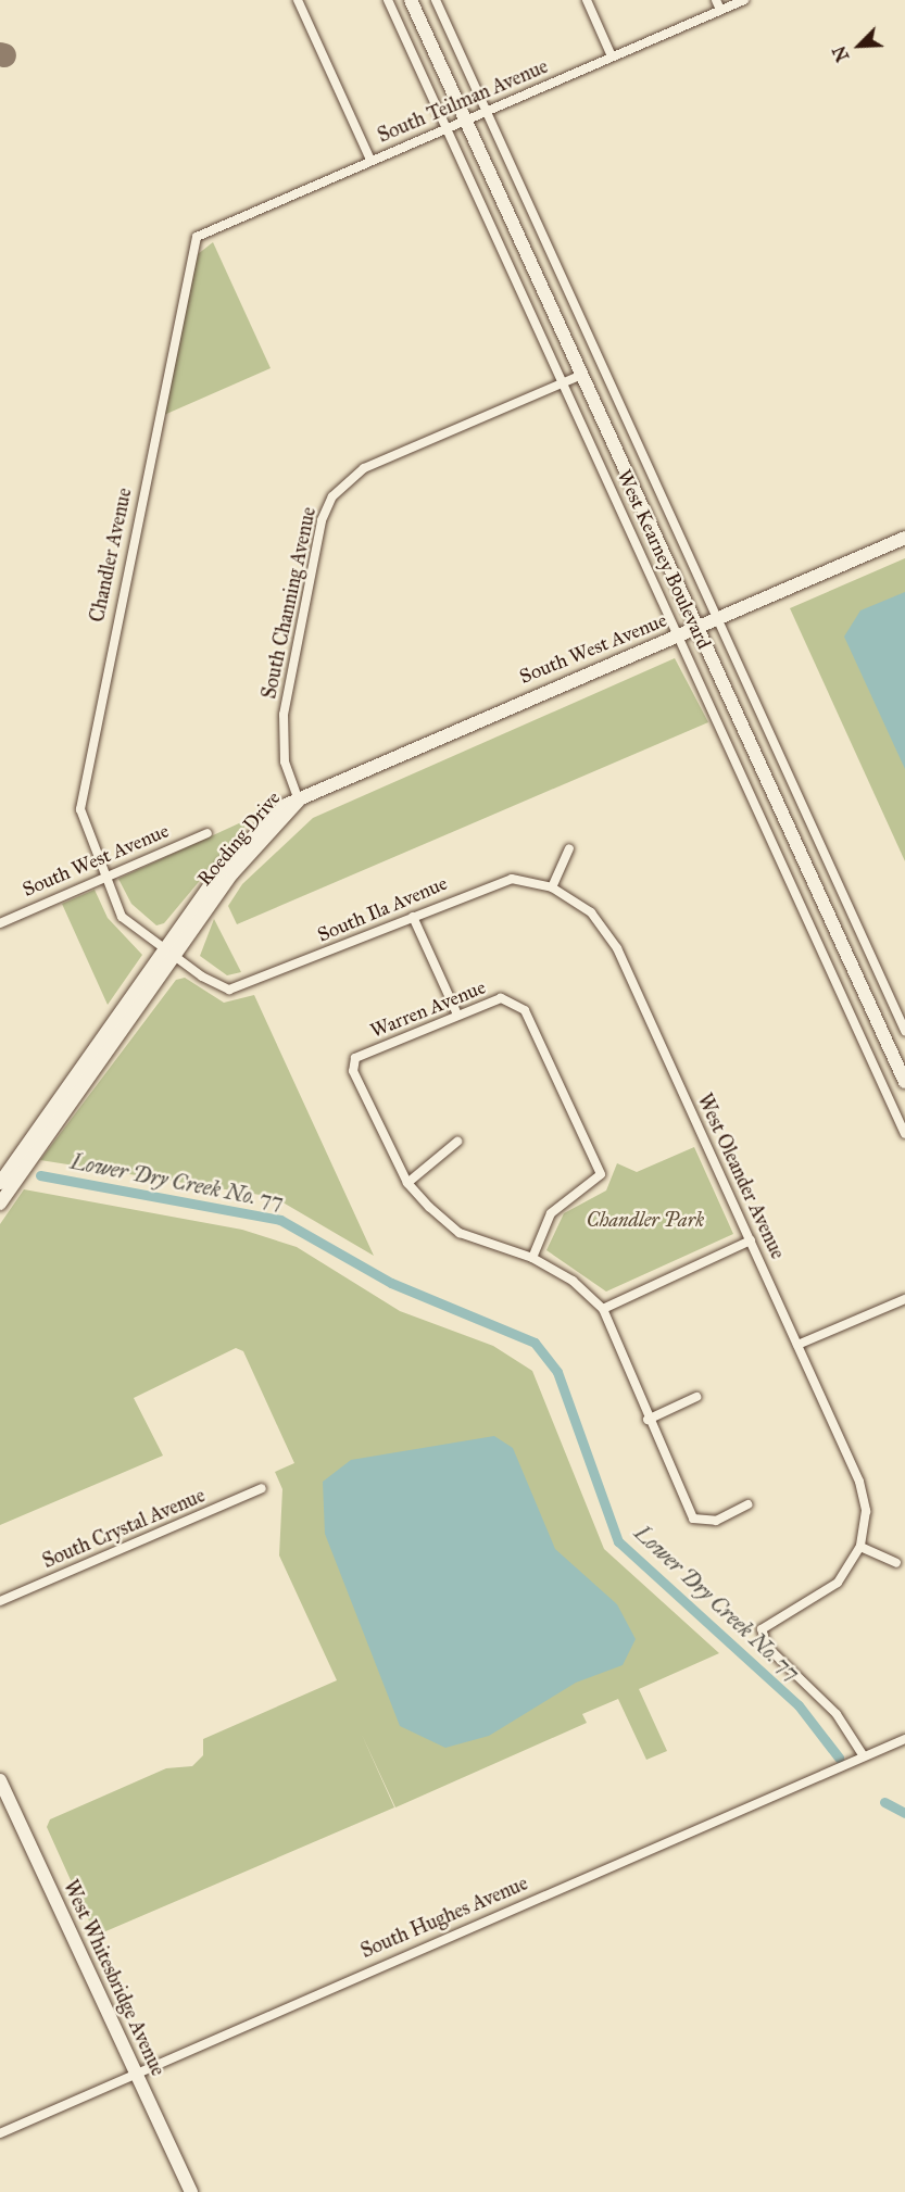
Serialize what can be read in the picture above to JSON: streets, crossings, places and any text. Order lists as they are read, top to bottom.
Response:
{
  "streets": {
    "main road": [
      "West Kearney Boulevard",
      "South West Avenue",
      "Roeding Drive",
      "West Whitesbridge Avenue"
    ],
    "street": [
      "South Teilman Avenue",
      "Chandler Avenue",
      "South Channing Avenue",
      "South Ila Avenue",
      "Warren Avenue",
      "West Oleander Avenue",
      "South Crystal Avenue",
      "South Hughes Avenue"
    ]
  },
  "crossings": [
    ["South Teilman Avenue", "Chandler Avenue"],
    ["South Teilman Avenue", "West Kearney Boulevard"],
    ["Chandler Avenue", "South West Avenue"],
    ["Chandler Avenue", "Roeding Drive"],
    ["Chandler Avenue", "South Ila Avenue"],
    ["West Kearney Boulevard", "South Channing Avenue"],
    ["West Kearney Boulevard", "South West Avenue"],
    ["South Channing Avenue", "South West Avenue"],
    ["South Channing Avenue", "Roeding Drive"],
    ["South West Avenue", "Roeding Drive"],
    ["South Ila Avenue", "West Oleander Avenue"],
    ["South Hughes Avenue", "West Whitesbridge Avenue"]
  ],
  "water": ["Lower Dry Creek No. 77"],
  "parks": ["Chandler Park"],
  "north": "bottom left"
}
